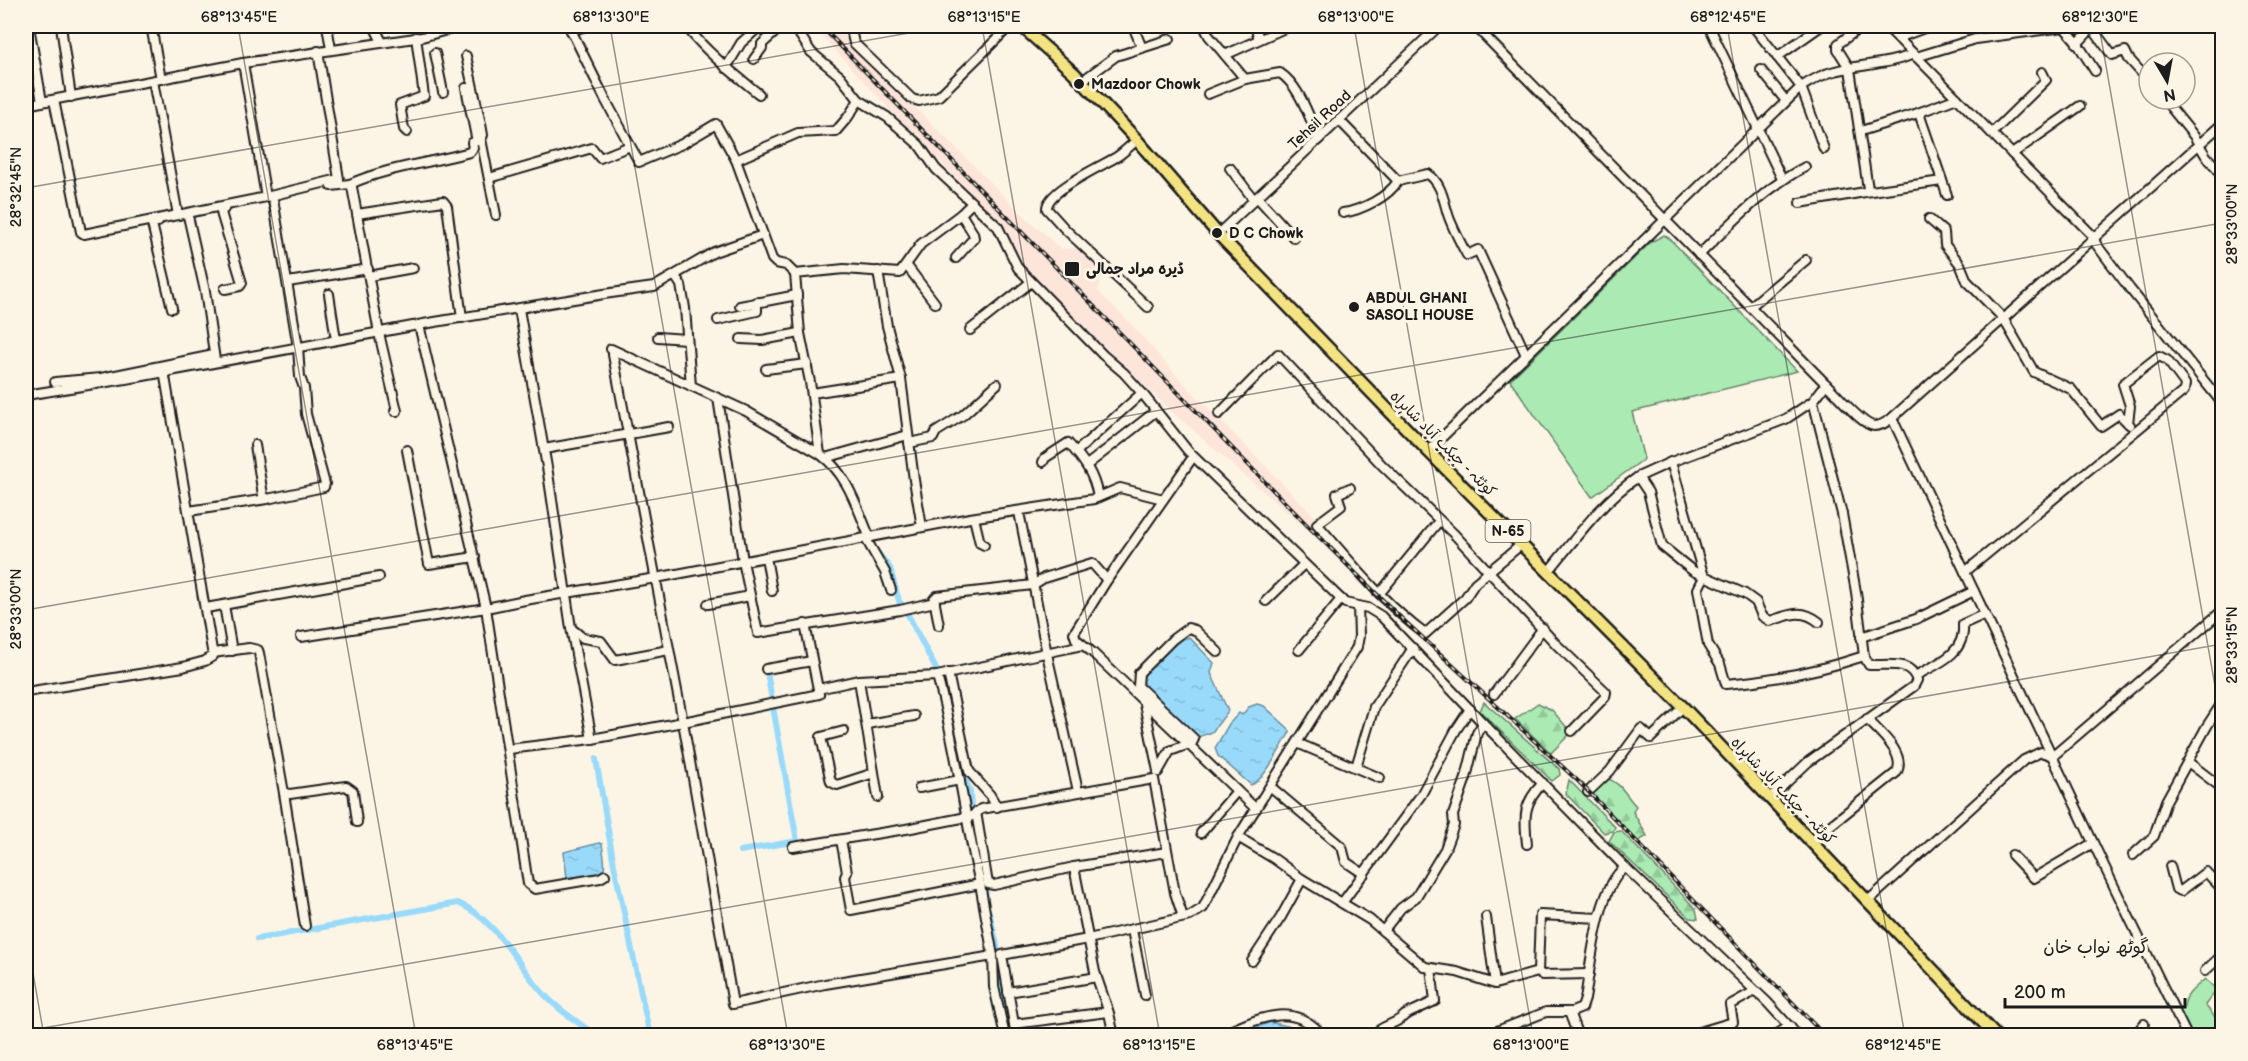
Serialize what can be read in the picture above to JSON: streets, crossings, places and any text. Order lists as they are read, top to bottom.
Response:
{
  "streets": {
    "highway": ["کوئٹہ - جیکب آباد شاہراہ", "N-65"],
    "street": ["Tehsil Road"]
  },
  "crossings": [
    ["Tehsil Road", "کوئٹہ - جیکب آباد شاہراہ"]
  ],
  "districts": ["گوٹھ نواب خان"],
  "places": {
    "other": ["Mazdoor Chowk", "D C Chowk", "ABDUL GHANI SASOLI HOUSE"],
    "transit": ["ڈیرہ مراد جمالی"]
  },
  "scale_bar": "200 m",
  "north": "bottom",
  "coordinates": [
    "68°13'45\"E",
    "68°13'30\"E",
    "68°13'15\"E",
    "68°13'00\"E",
    "68°12'45\"E",
    "68°12'30\"E",
    "28°32'45\"N",
    "28°33'00\"N",
    "28°33'15\"N"
  ]
}
